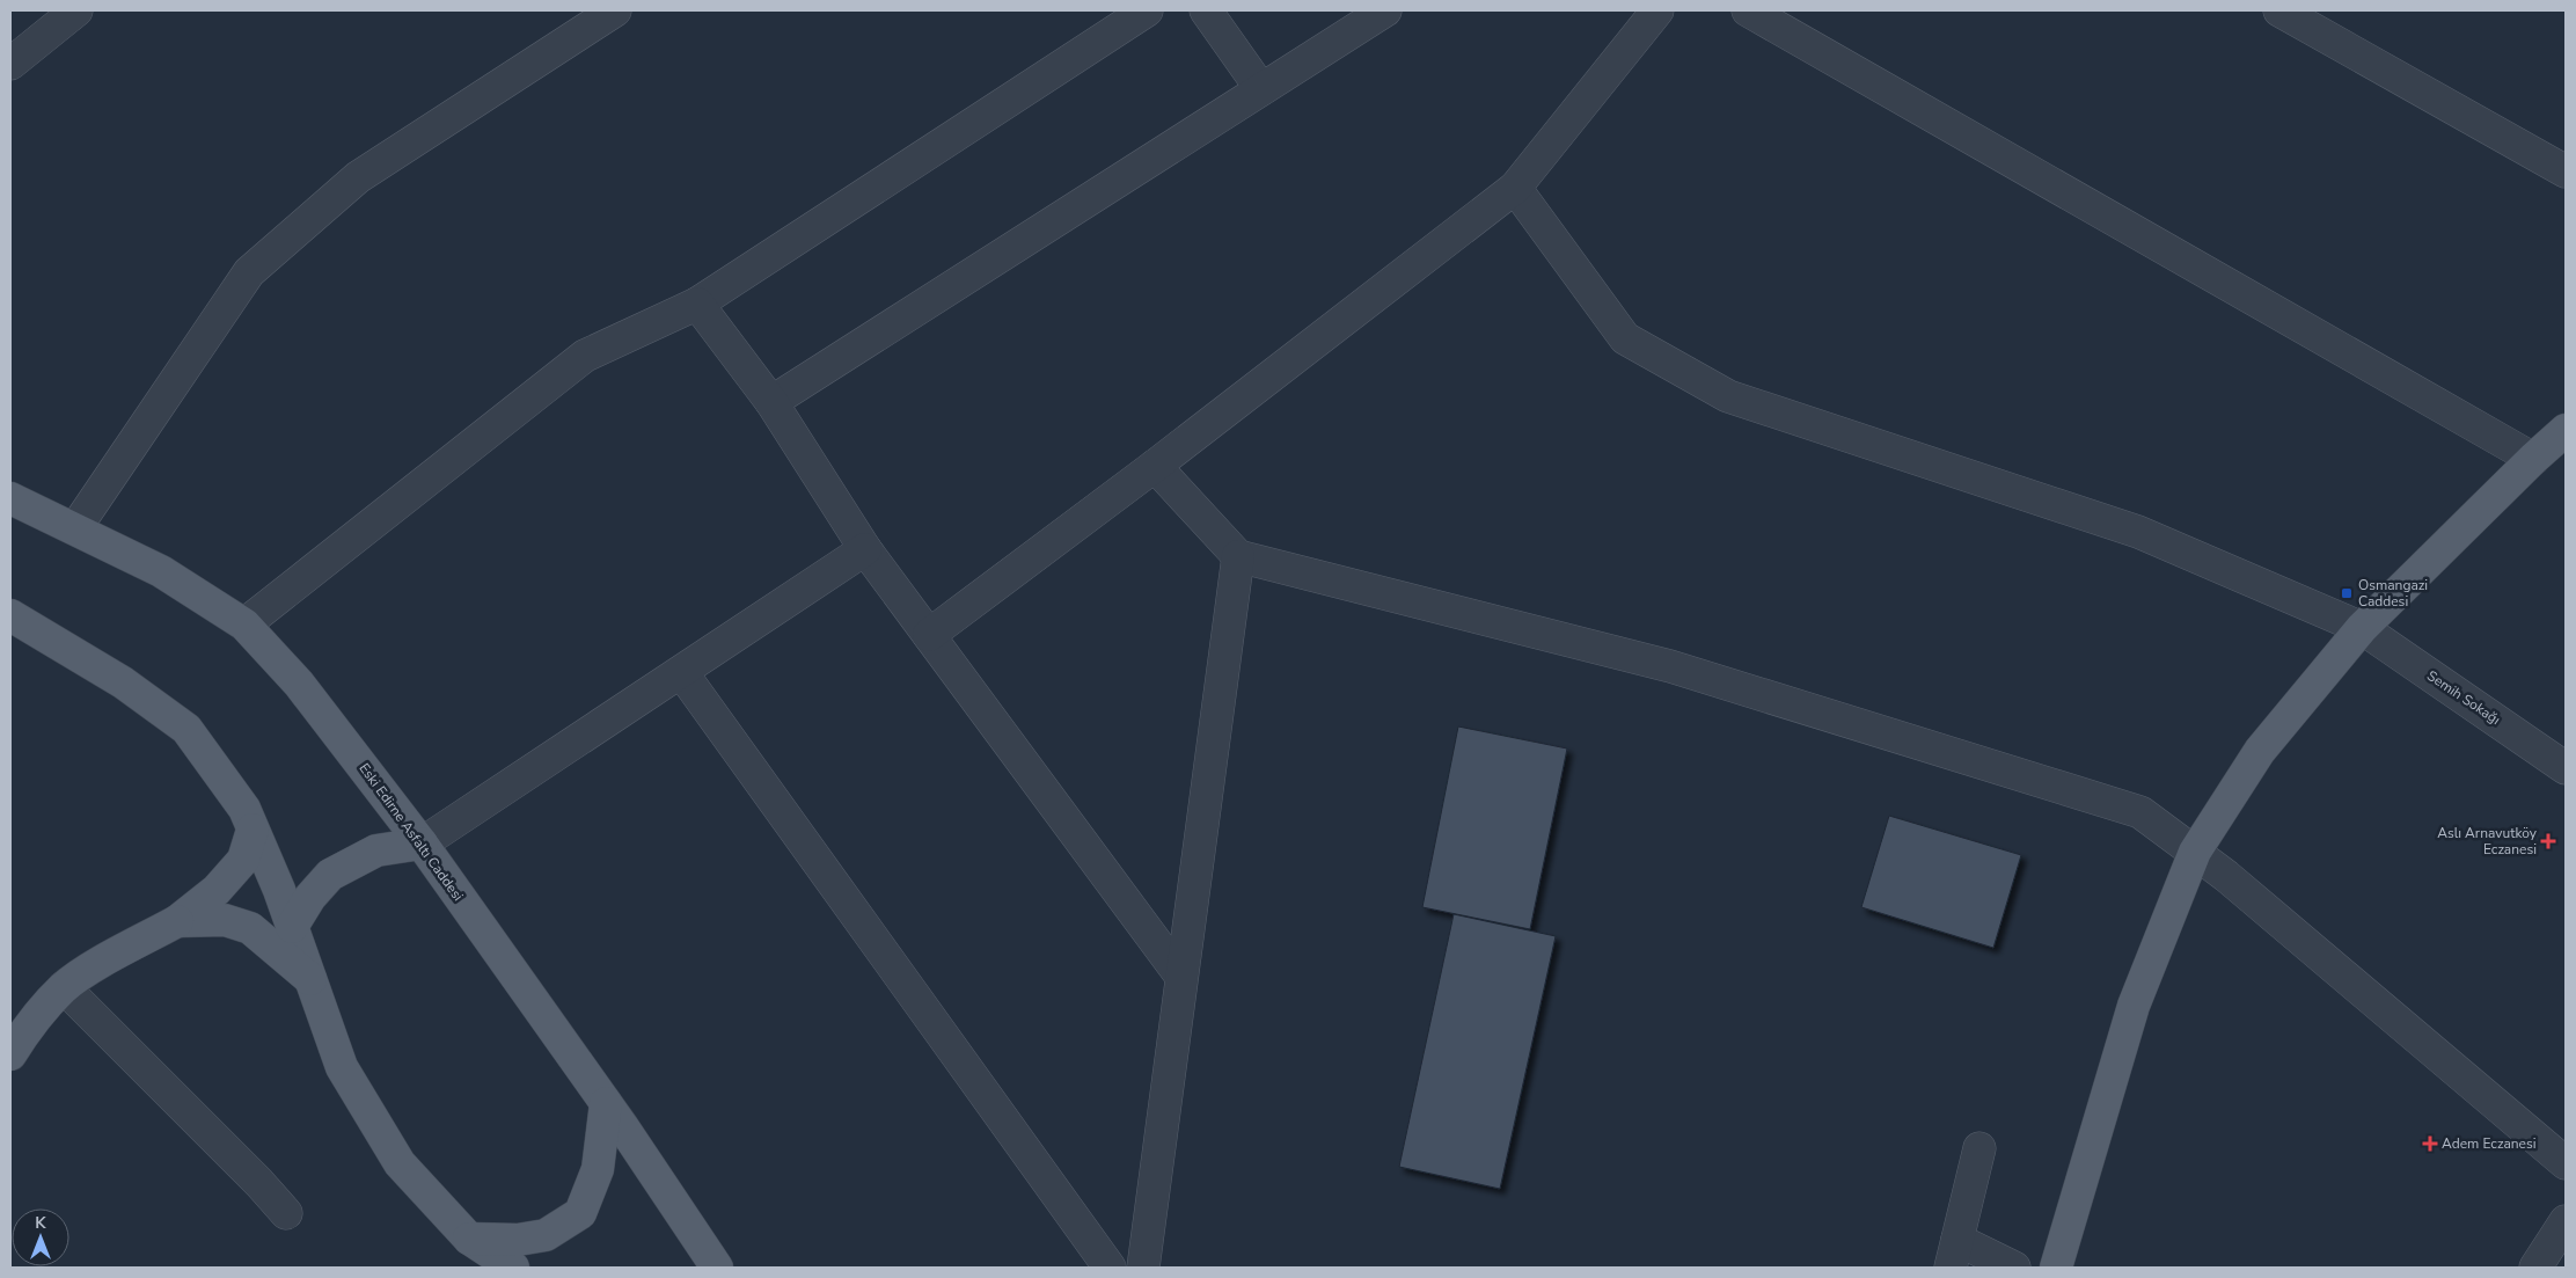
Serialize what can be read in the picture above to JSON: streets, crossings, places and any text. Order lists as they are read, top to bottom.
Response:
{
  "streets": {
    "main road": ["Eski Edirne Asfaltı Caddesi"],
    "street": ["Semih Sokağı"]
  },
  "places": {
    "transit": ["Osmangazi Caddesi"],
    "health": ["Aslı Arnavutköy Eczanesi", "Adem Eczanesi"]
  },
  "north": "top"
}
